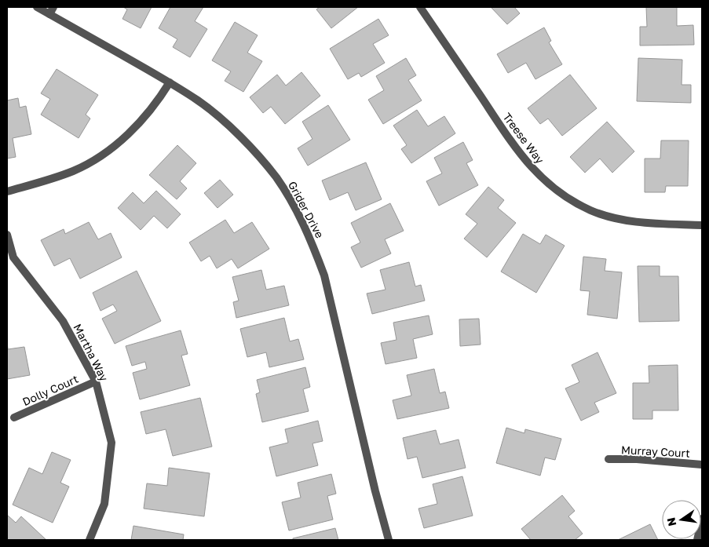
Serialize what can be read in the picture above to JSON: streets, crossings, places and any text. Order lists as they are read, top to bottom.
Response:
{
  "streets": {
    "street": [
      "Treese Way",
      "Grider Drive",
      "Martha Way",
      "Dolly Court",
      "Murray Court"
    ]
  },
  "crossings": [
    ["Martha Way", "Dolly Court"]
  ],
  "north": "left"
}
